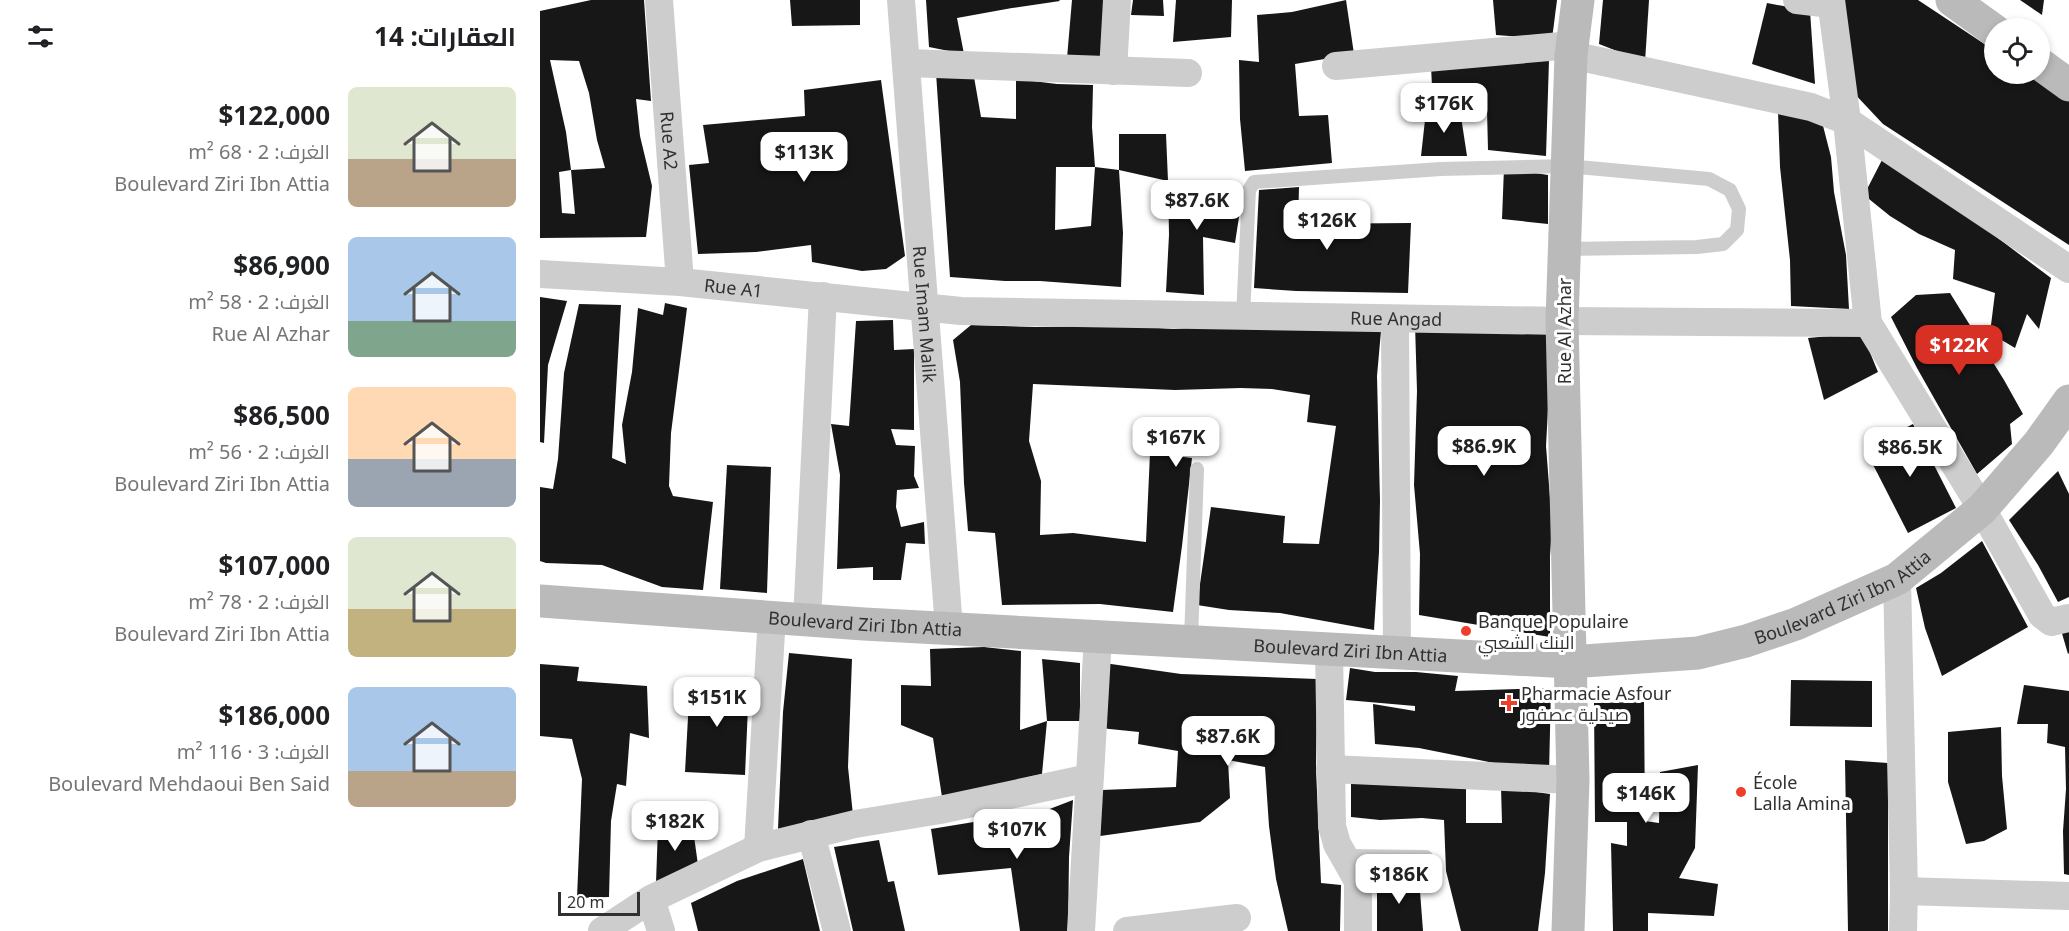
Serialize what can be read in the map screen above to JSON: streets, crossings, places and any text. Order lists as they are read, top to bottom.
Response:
{
  "streets": {
    "street": [
      "Rue A2",
      "Rue A1",
      "Rue Imam Malik",
      "Rue Angad",
      "Rue Al Azhar",
      "Boulevard Ziri Ibn Attia"
    ]
  },
  "crossings": [
    ["Rue A2", "Rue A1"],
    ["Rue A1", "Rue Imam Malik"],
    ["Rue A1", "Rue Angad"],
    ["Rue Imam Malik", "Rue Angad"],
    ["Rue Imam Malik", "Boulevard Ziri Ibn Attia"],
    ["Rue Angad", "Rue Al Azhar"],
    ["Rue Al Azhar", "Boulevard Ziri Ibn Attia"]
  ],
  "places": {
    "other": ["Banque Populaire البنك الشعبي", "École Lalla Amina"],
    "health": ["Pharmacie Asfour صيدلية عصفور"]
  },
  "scale_bar": "20 m",
  "page": {
    "heading": "العقارات: 14",
    "list": [
      {
        "name": "$122,000",
        "note": "الغرف: 2 · 68 m² · Boulevard Ziri Ibn Attia"
      },
      {
        "name": "$86,900",
        "note": "الغرف: 2 · 58 m² · Rue Al Azhar"
      },
      {
        "name": "$86,500",
        "note": "الغرف: 2 · 56 m² · Boulevard Ziri Ibn Attia"
      },
      {
        "name": "$107,000",
        "note": "الغرف: 2 · 78 m² · Boulevard Ziri Ibn Attia"
      },
      {
        "name": "$186,000",
        "note": "الغرف: 3 · 116 m² · Boulevard Mehdaoui Ben Said"
      }
    ],
    "price": [
      "$176K",
      "$113K",
      "$87.6K",
      "$126K",
      "$122K",
      "$167K",
      "$86.9K",
      "$86.5K",
      "$151K",
      "$87.6K",
      "$146K",
      "$182K",
      "$107K",
      "$186K"
    ],
    "scale": "20 m"
  }
}
